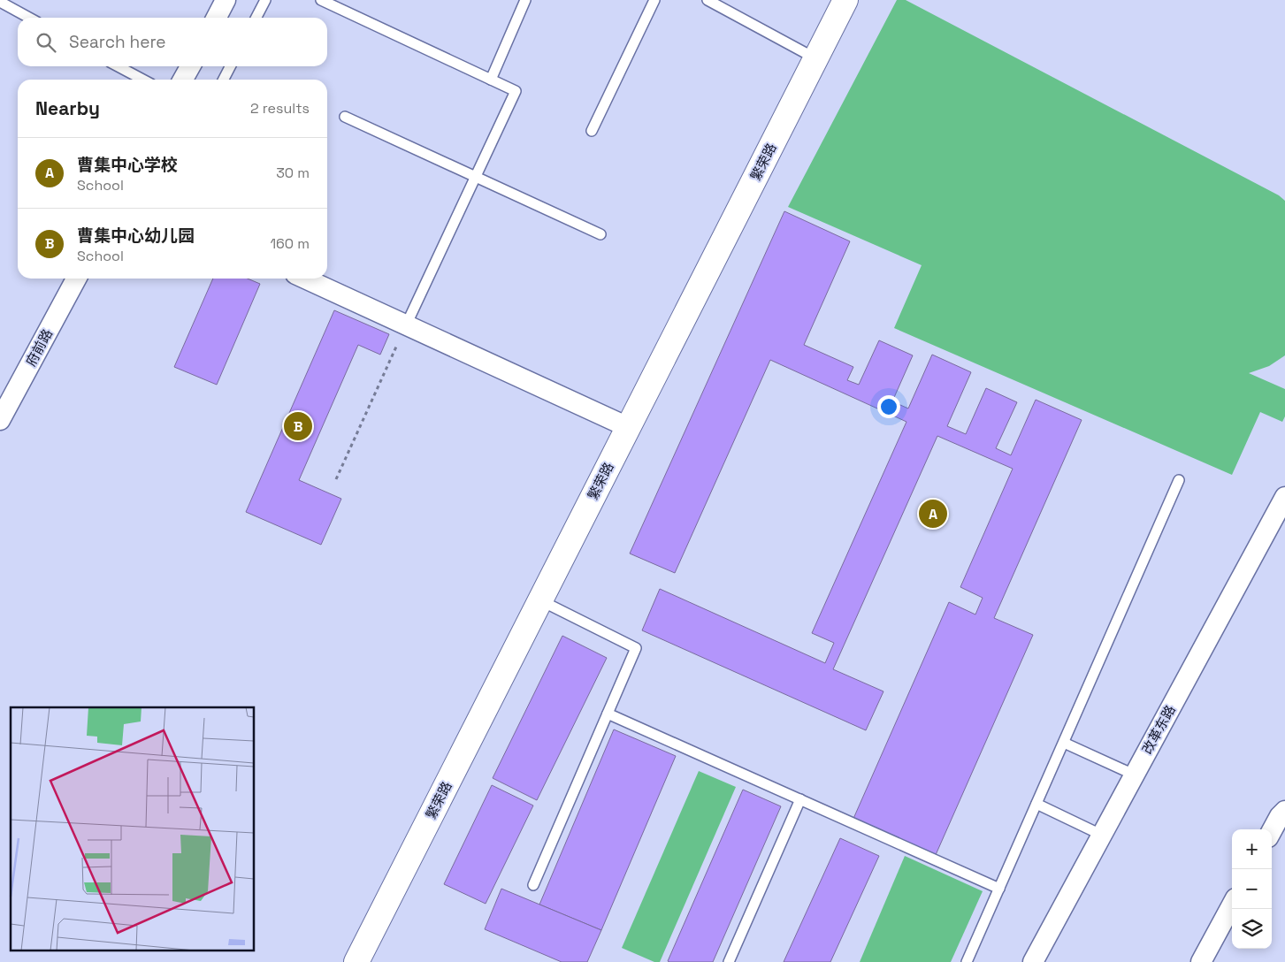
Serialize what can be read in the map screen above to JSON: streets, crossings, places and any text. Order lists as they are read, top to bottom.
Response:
{
  "streets": {
    "street": ["繁荣路", "府前路", "改革东路"]
  },
  "page": {
    "search": "Search here",
    "heading": ["Nearby", "2 results"],
    "list": [
      {
        "mark": "A",
        "name": "曹集中心学校",
        "note": "School",
        "value": "30 m"
      },
      {
        "mark": "B",
        "name": "曹集中心幼儿园",
        "note": "School",
        "value": "160 m"
      }
    ],
    "pins": ["B", "A"],
    "map_buttons": ["+", "−"]
  }
}
